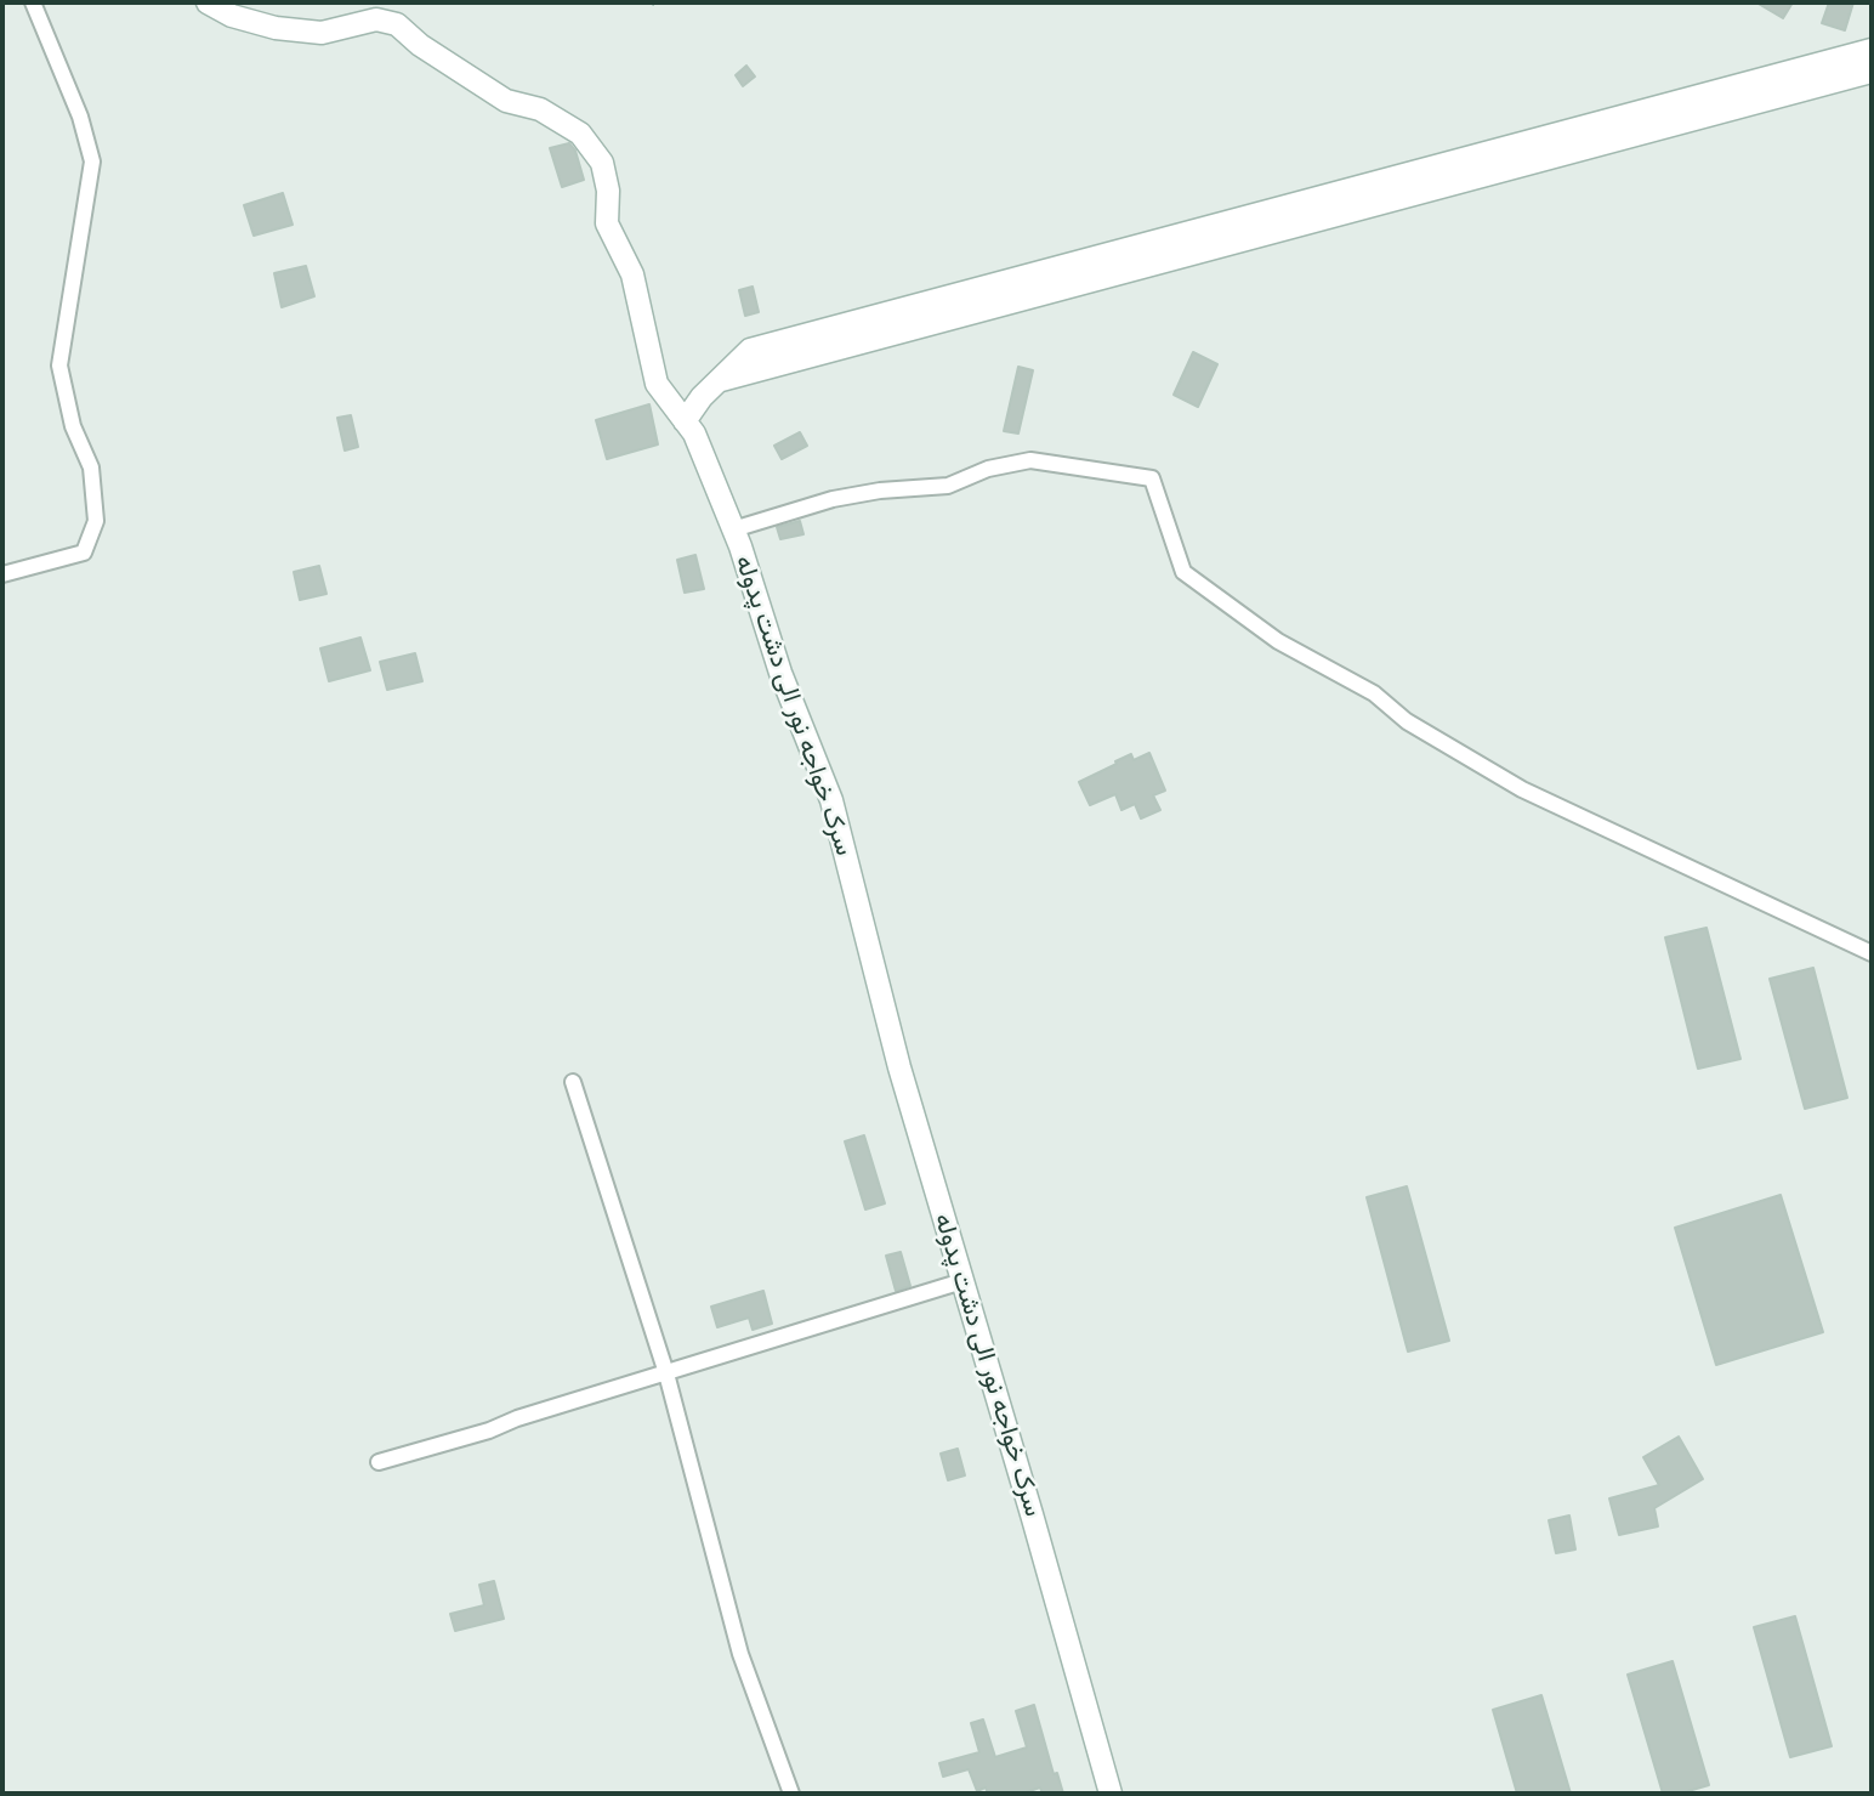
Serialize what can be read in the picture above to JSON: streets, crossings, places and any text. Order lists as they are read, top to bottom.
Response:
{
  "streets": {
    "main road": ["سرک خواجه نور الی دشت پدوله"]
  }
}
